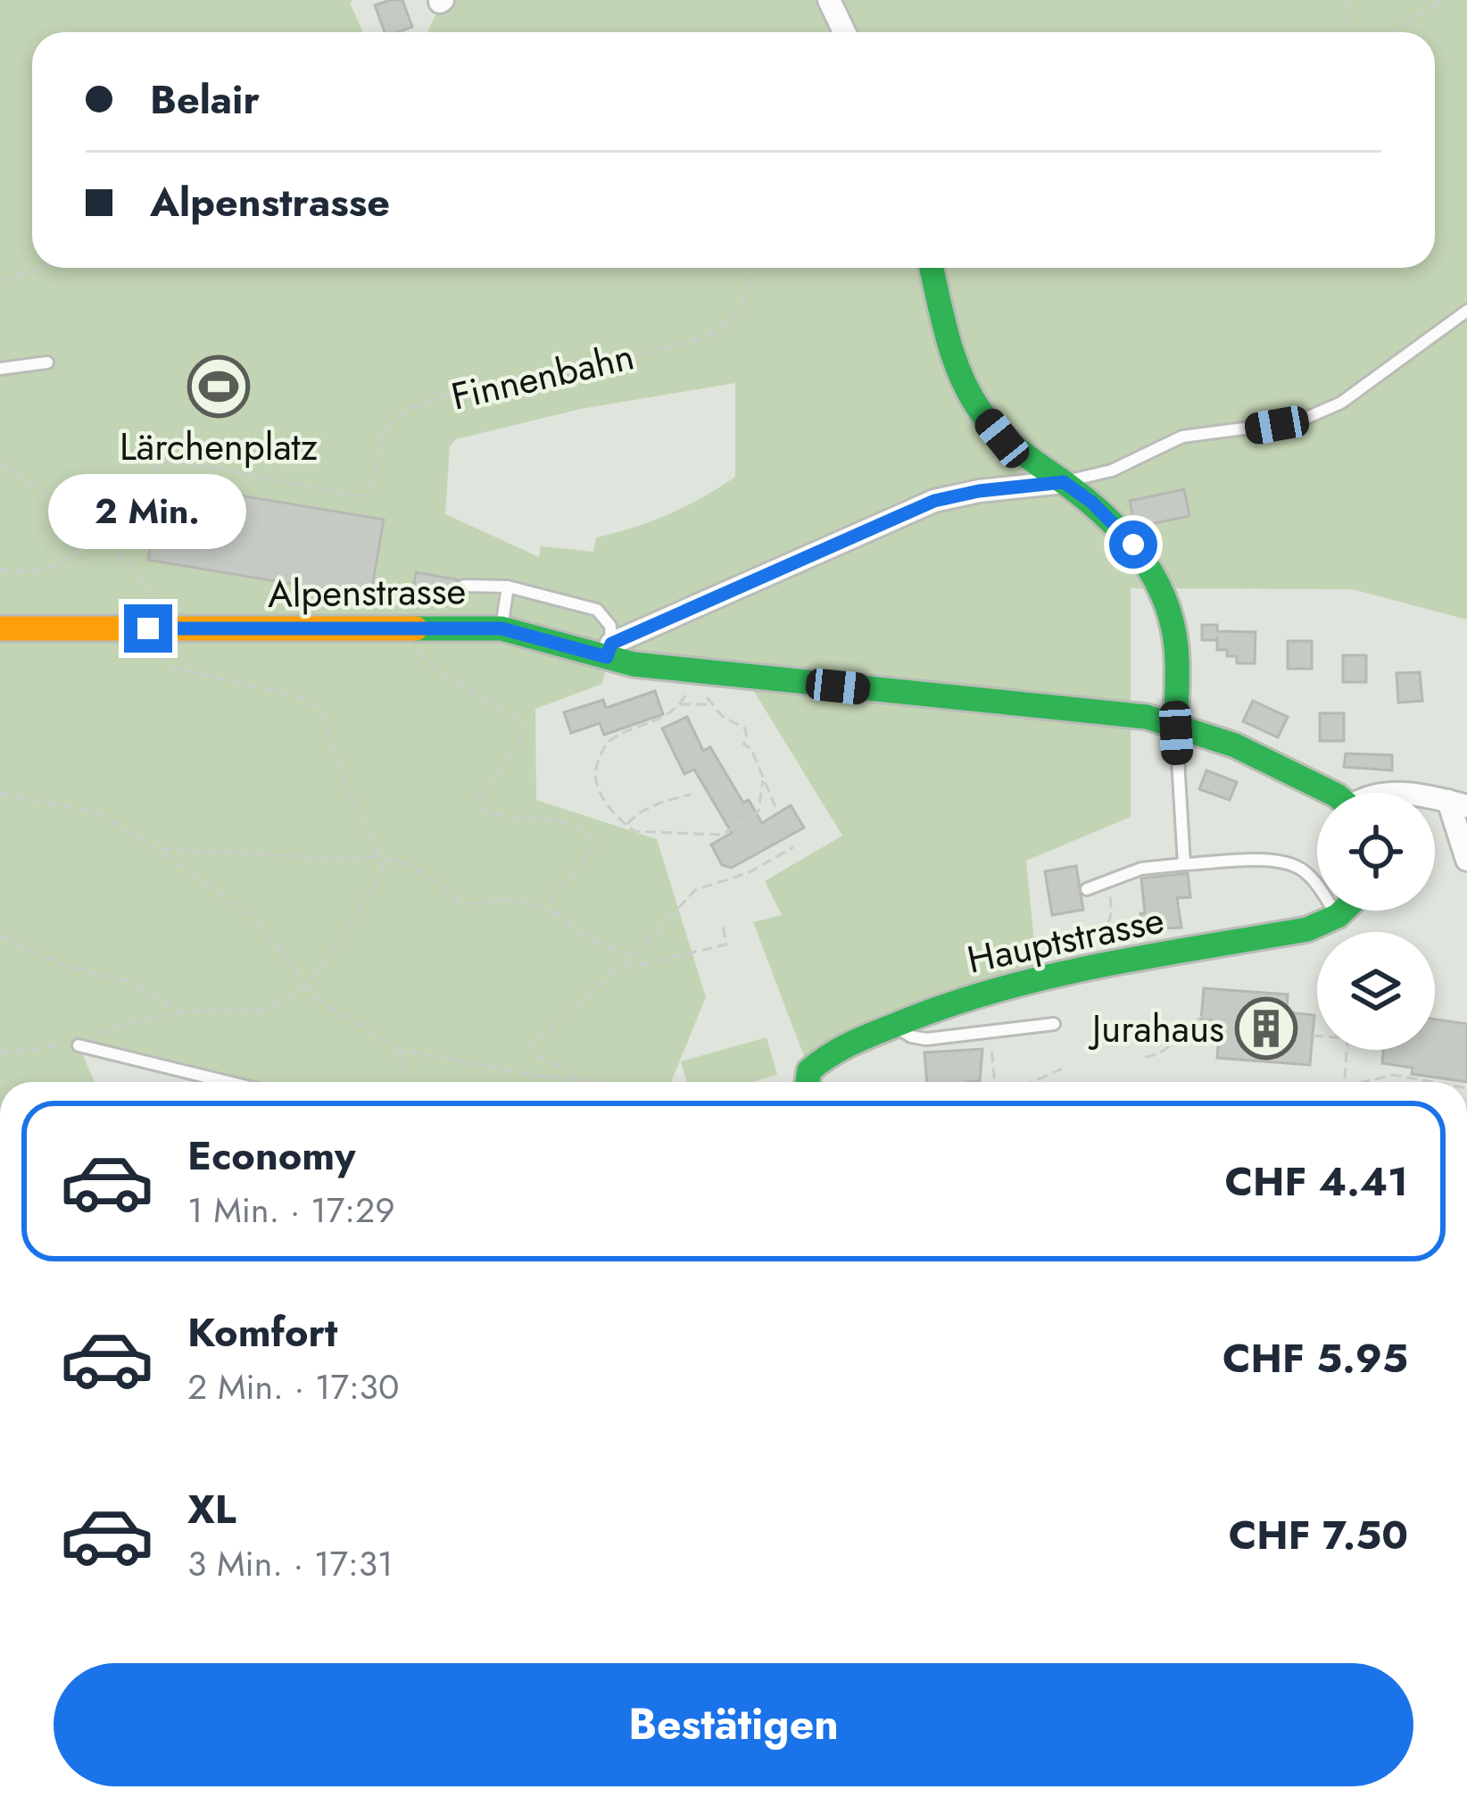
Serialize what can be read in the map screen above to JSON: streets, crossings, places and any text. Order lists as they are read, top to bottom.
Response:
{
  "streets": {
    "street": ["Alpenstrasse", "Hauptstrasse"],
    "path": ["Finnenbahn"]
  },
  "places": {
    "sports": ["Lärchenplatz"],
    "building": ["Jurahaus"]
  },
  "page": {
    "banner": ["Belair", "Alpenstrasse"],
    "bubble": "2 Min.",
    "list": [
      {
        "name": "Economy",
        "note": "1 Min. · 17:29",
        "value": "CHF 4.41"
      },
      {
        "name": "Komfort",
        "note": "2 Min. · 17:30",
        "value": "CHF 5.95"
      },
      {
        "name": "XL",
        "note": "3 Min. · 17:31",
        "value": "CHF 7.50"
      }
    ],
    "buttons": "Bestätigen"
  }
}
